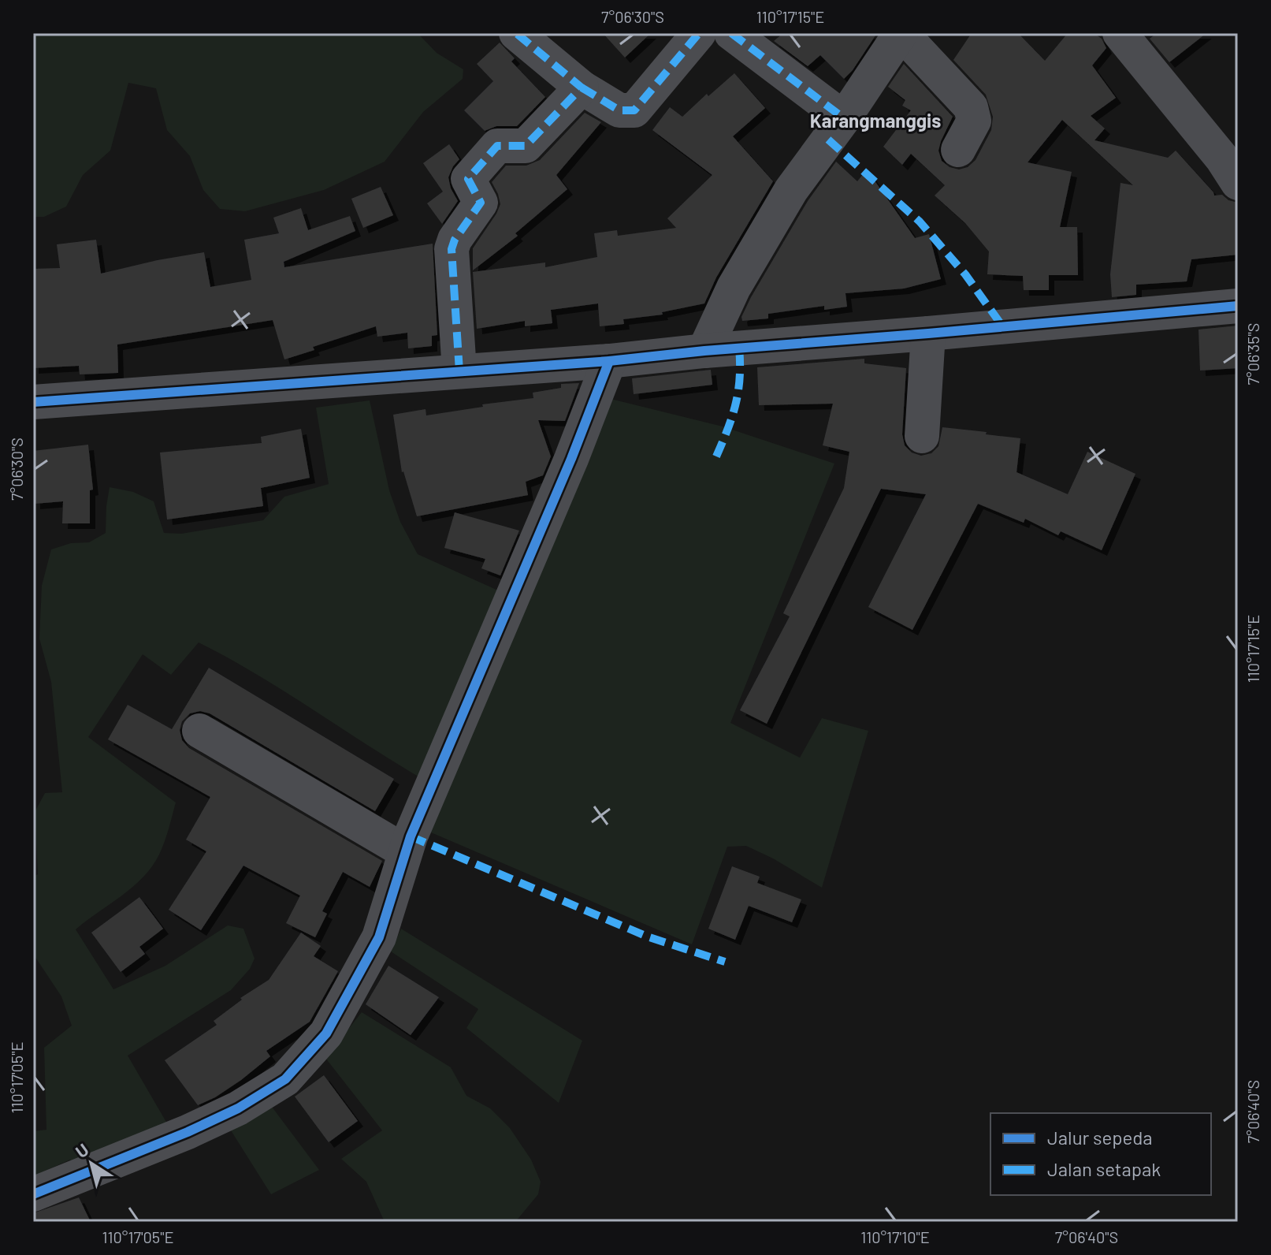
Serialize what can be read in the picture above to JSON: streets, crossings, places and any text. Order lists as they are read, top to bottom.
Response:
{
  "districts": ["Karangmanggis"],
  "legend": ["Jalur sepeda", "Jalan setapak"],
  "north": "top left",
  "coordinates": [
    "7°06'30\"S",
    "110°17'15\"E",
    "7°06'35\"S",
    "110°17'05\"E",
    "7°06'40\"S",
    "110°17'10\"E"
  ]
}
